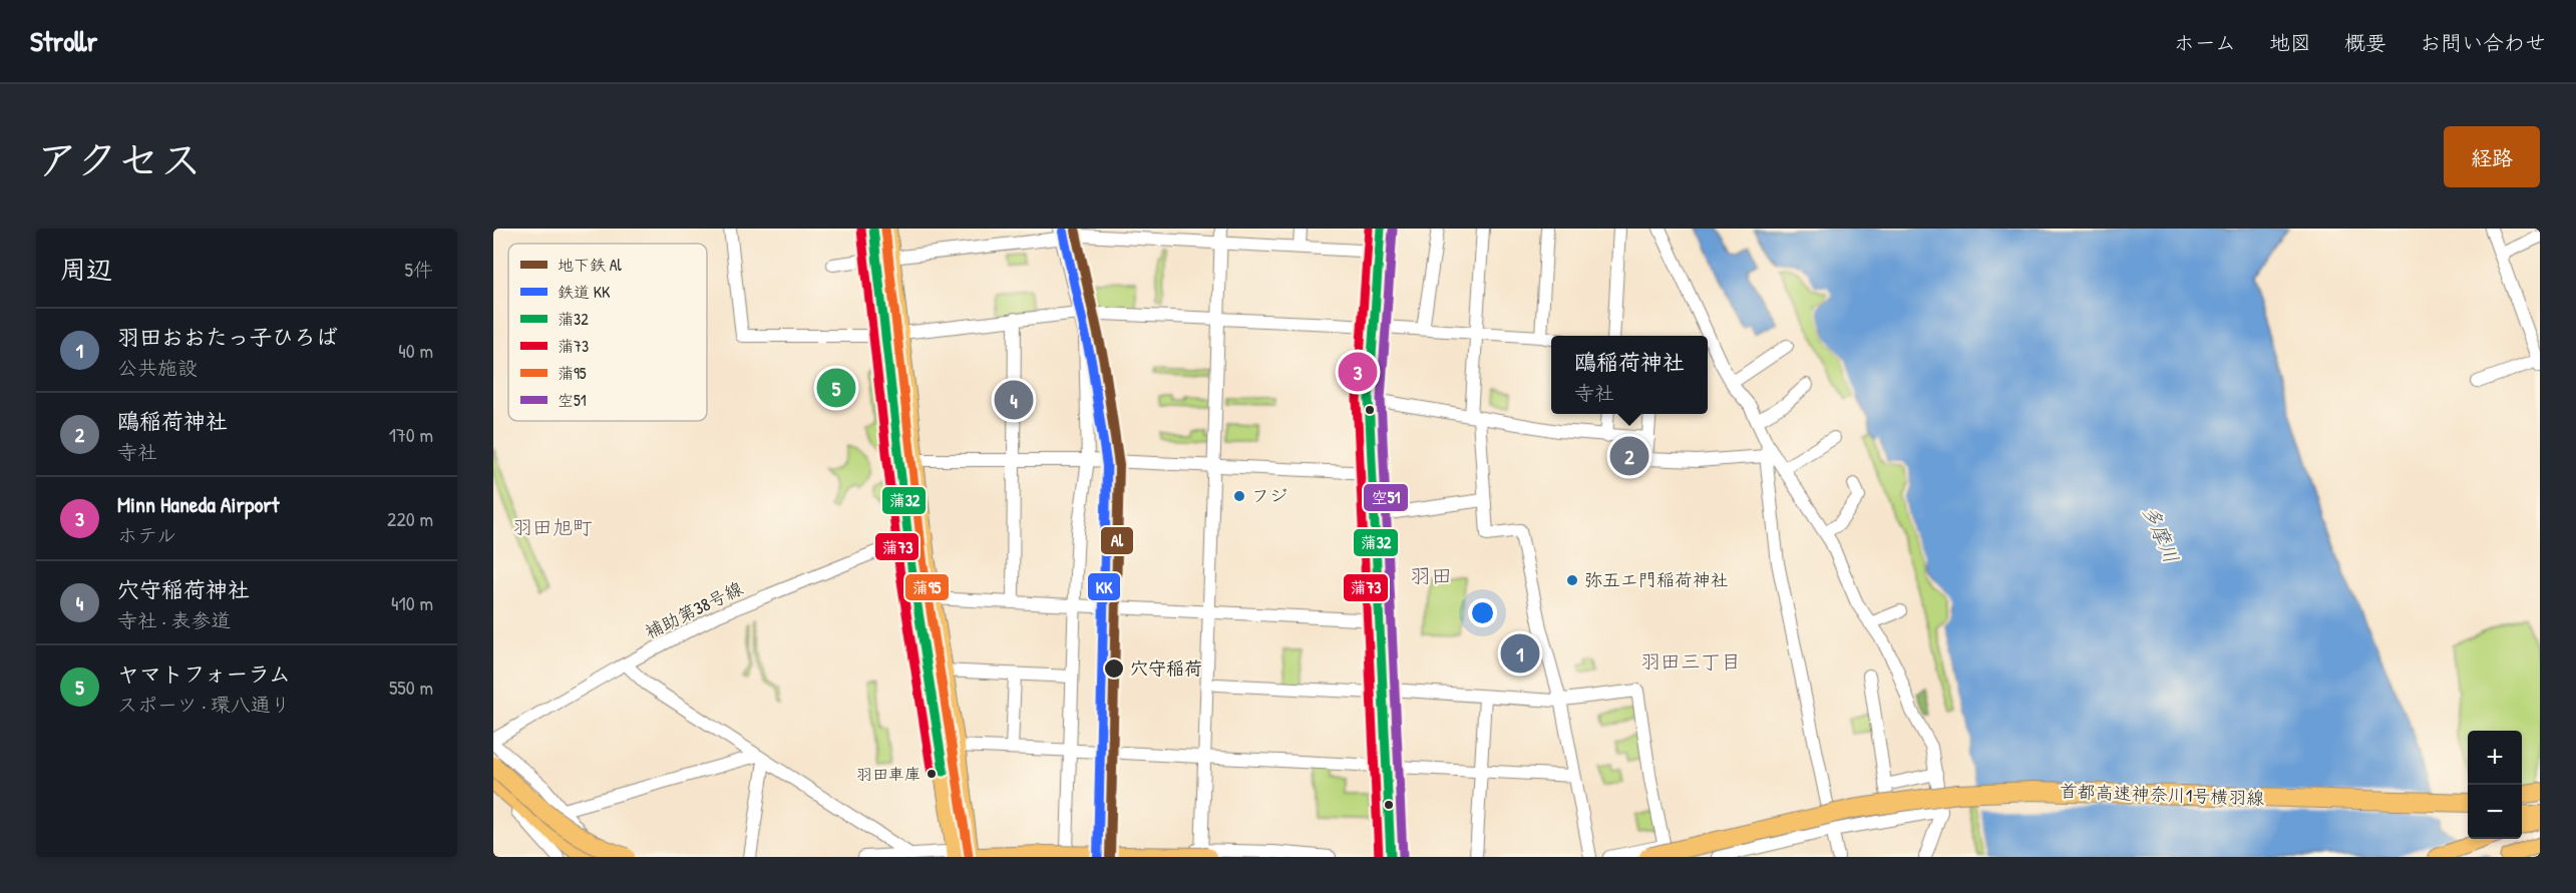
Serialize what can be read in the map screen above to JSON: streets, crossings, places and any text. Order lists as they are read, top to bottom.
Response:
{
  "streets": {
    "highway": ["首都高速神奈川1号横羽線"],
    "street": ["補助第38号線"]
  },
  "districts": ["羽田旭町", "羽田", "羽田三丁目"],
  "water": ["多摩川"],
  "places": [
    "フジ",
    "弥五エ門稲荷神社",
    "穴守稲荷",
    "羽田車庫"
  ],
  "lines": [
    "metro line Al",
    "transit line 蒲32",
    "transit line 蒲73",
    "transit line 蒲95",
    "transit line 空51",
    "rail line KK"
  ],
  "legend": [
    "地下鉄 Al",
    "鉄道 KK",
    "蒲32",
    "蒲73",
    "蒲95",
    "空51"
  ],
  "page": {
    "header": "Strollr",
    "nav": [
      "ホーム",
      "地図",
      "概要",
      "お問い合わせ"
    ],
    "title": "アクセス",
    "buttons": "経路",
    "heading": ["周辺", "5件"],
    "list": [
      {
        "mark": "1",
        "name": "羽田おおたっ子ひろば",
        "note": "公共施設",
        "value": "40 m"
      },
      {
        "mark": "2",
        "name": "鴎稲荷神社",
        "note": "寺社",
        "value": "170 m"
      },
      {
        "mark": "3",
        "name": "Minn Haneda Airport",
        "note": "ホテル",
        "value": "220 m"
      },
      {
        "mark": "4",
        "name": "穴守稲荷神社",
        "note": "寺社 · 表参道",
        "value": "410 m"
      },
      {
        "mark": "5",
        "name": "ヤマトフォーラム",
        "note": "スポーツ · 環八通り",
        "value": "550 m"
      }
    ],
    "popup": ["鴎稲荷神社", "寺社"],
    "pins": [
      "3",
      "5",
      "4",
      "2",
      "1"
    ],
    "map_buttons": ["+", "−"]
  }
}
